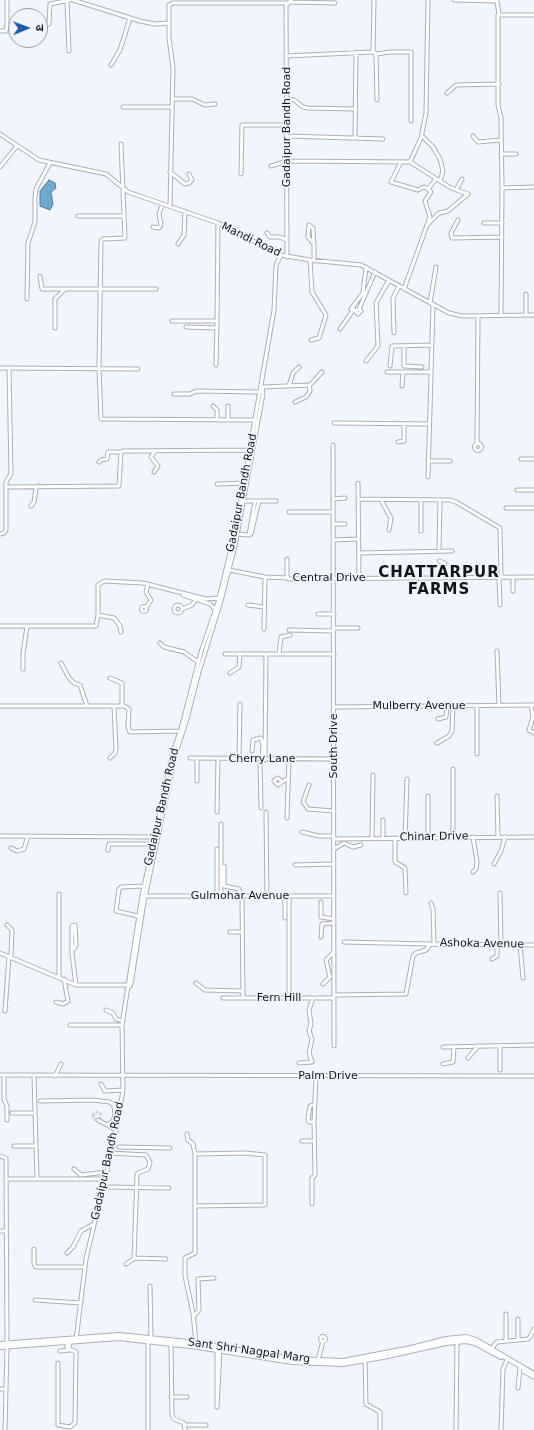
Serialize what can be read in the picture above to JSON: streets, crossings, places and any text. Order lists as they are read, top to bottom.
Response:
{
  "streets": {
    "main road": ["Sant Shri Nagpal Marg"],
    "street": [
      "Gadaipur Bandh Road",
      "Mandi Road",
      "Central Drive",
      "Mulberry Avenue",
      "South Drive",
      "Cherry Lane",
      "Chinar Drive",
      "Gulmohar Avenue",
      "Ashoka Avenue",
      "Fern Hill",
      "Palm Drive"
    ]
  },
  "crossings": [
    ["Gadaipur Bandh Road", "Mandi Road"],
    ["Gadaipur Bandh Road", "Palm Drive"],
    ["Gadaipur Bandh Road", "Sant Shri Nagpal Marg"],
    ["Central Drive", "South Drive"],
    ["Mulberry Avenue", "South Drive"],
    ["South Drive", "Cherry Lane"],
    ["South Drive", "Chinar Drive"],
    ["South Drive", "Gulmohar Avenue"],
    ["South Drive", "Fern Hill"],
    ["Ashoka Avenue", "Fern Hill"]
  ],
  "districts": ["CHATTARPUR FARMS"],
  "north": "right"
}
